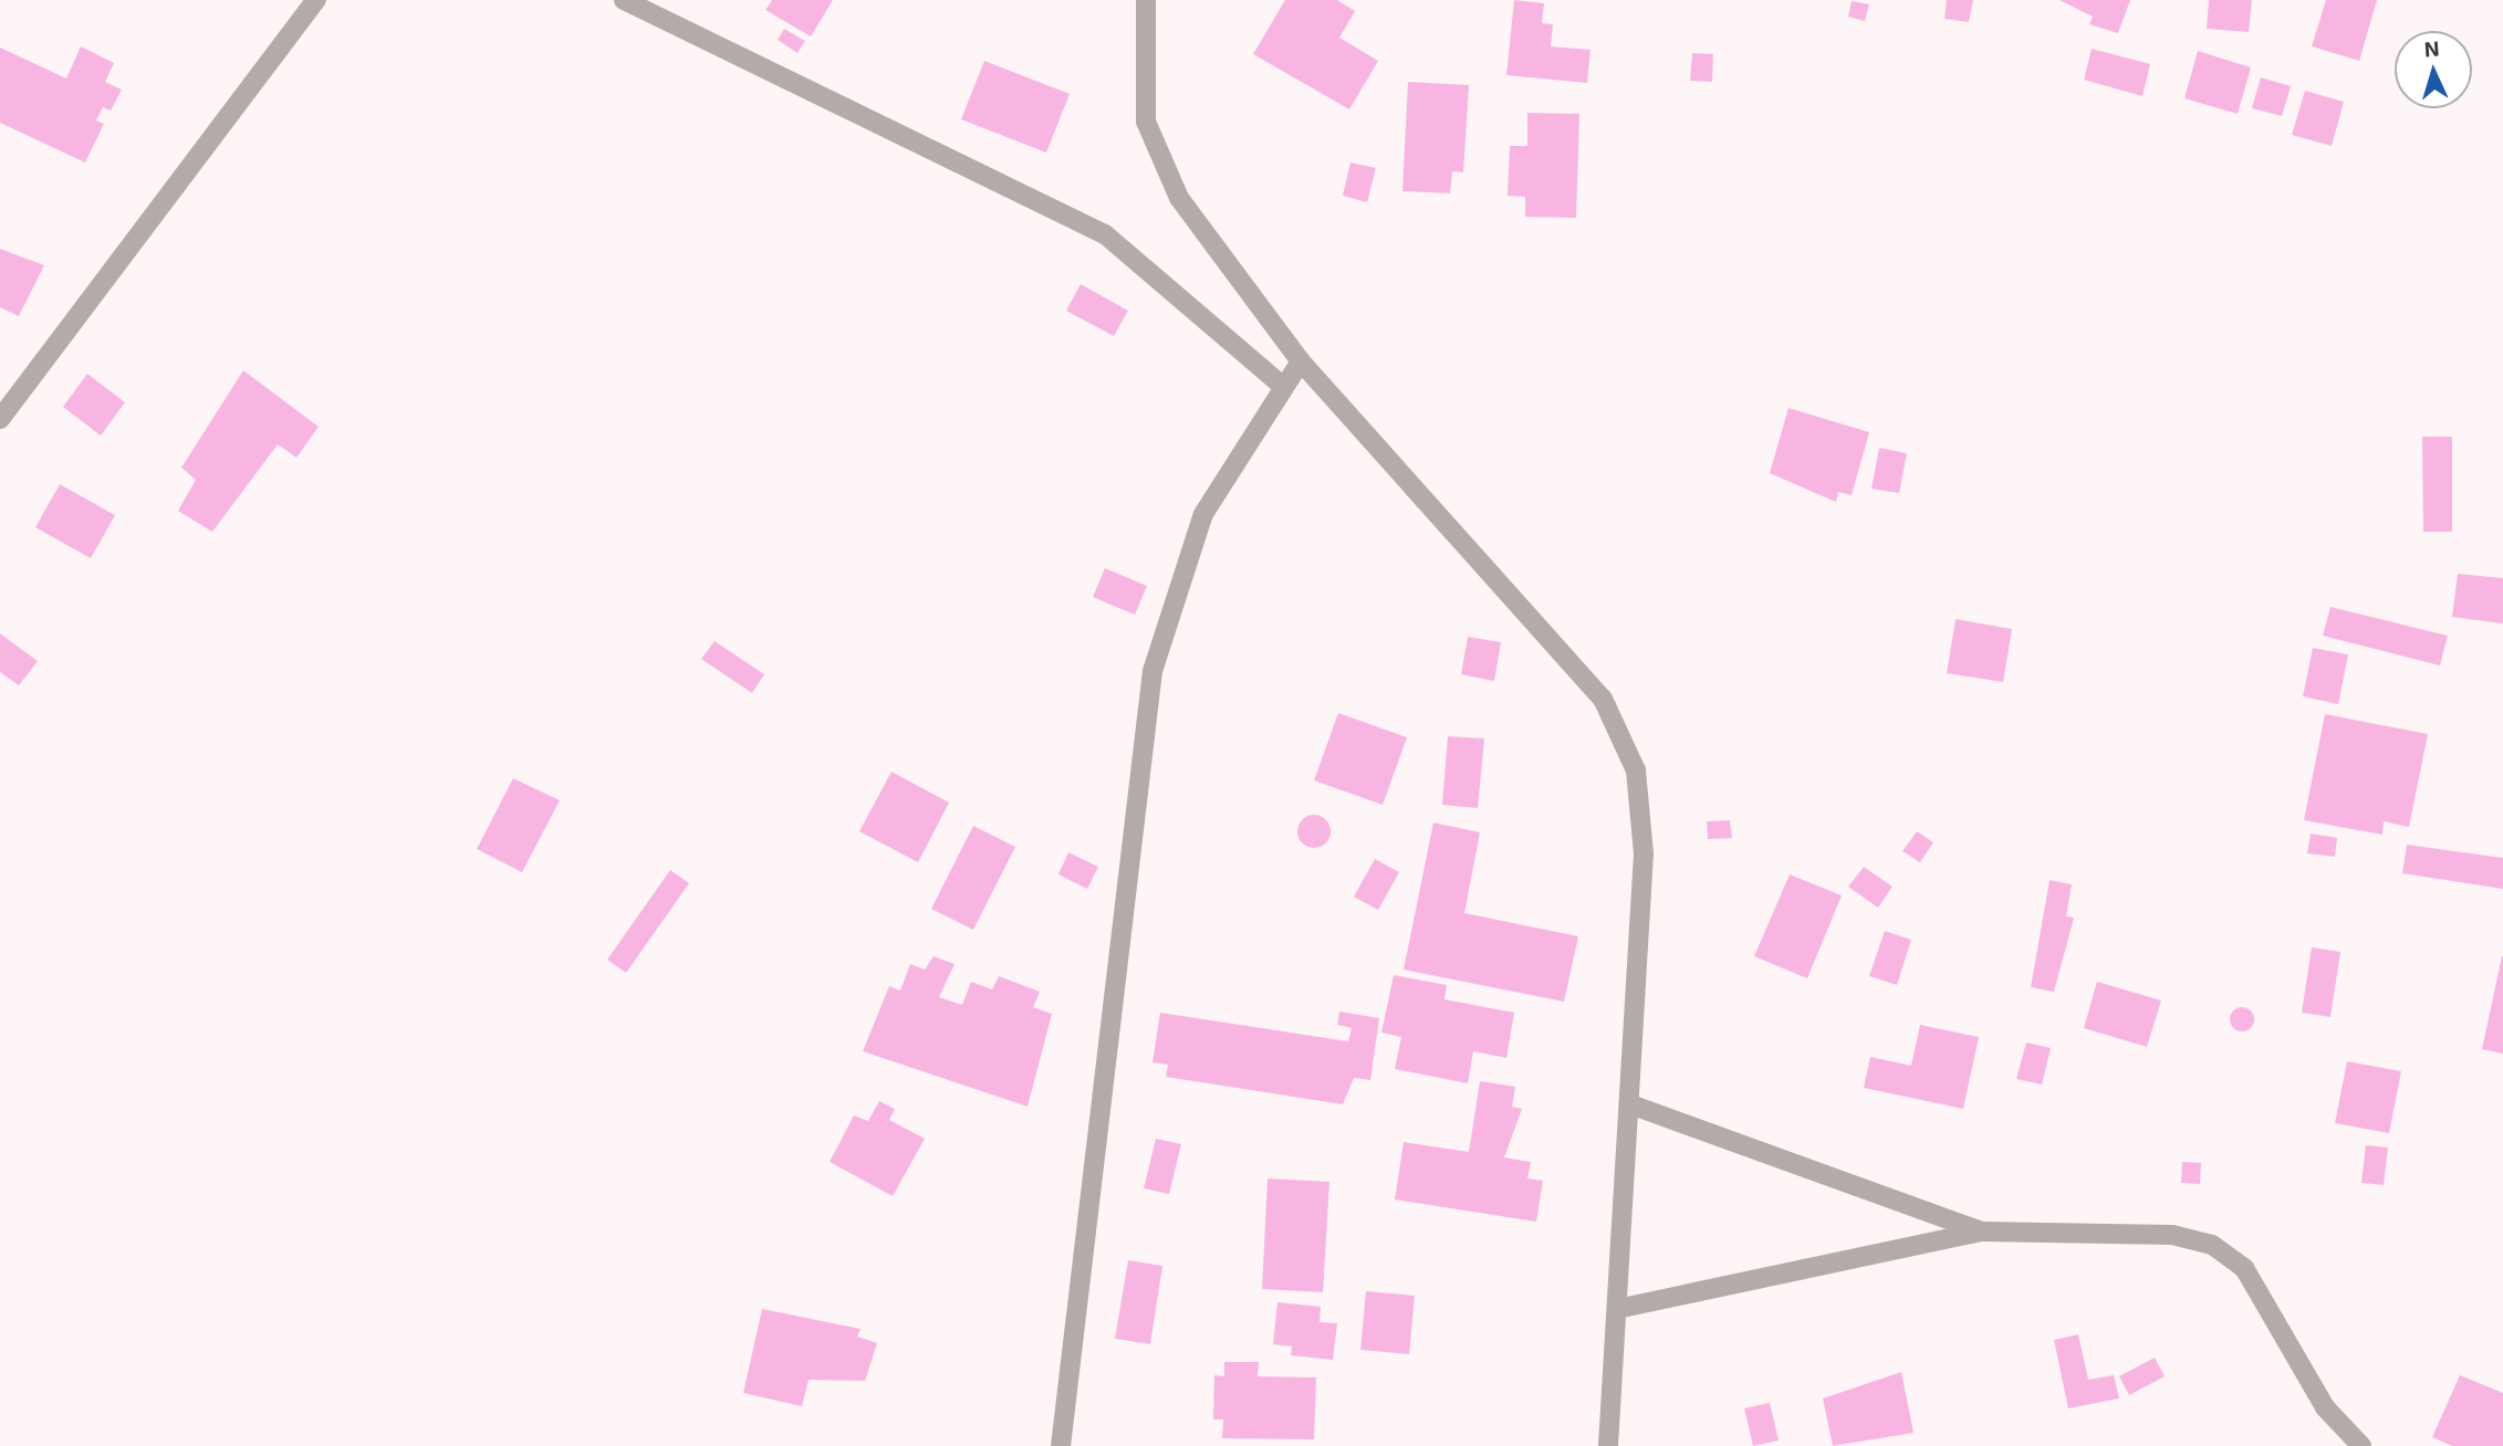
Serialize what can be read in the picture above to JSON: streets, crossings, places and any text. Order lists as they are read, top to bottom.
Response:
{
  "north": "top"
}
